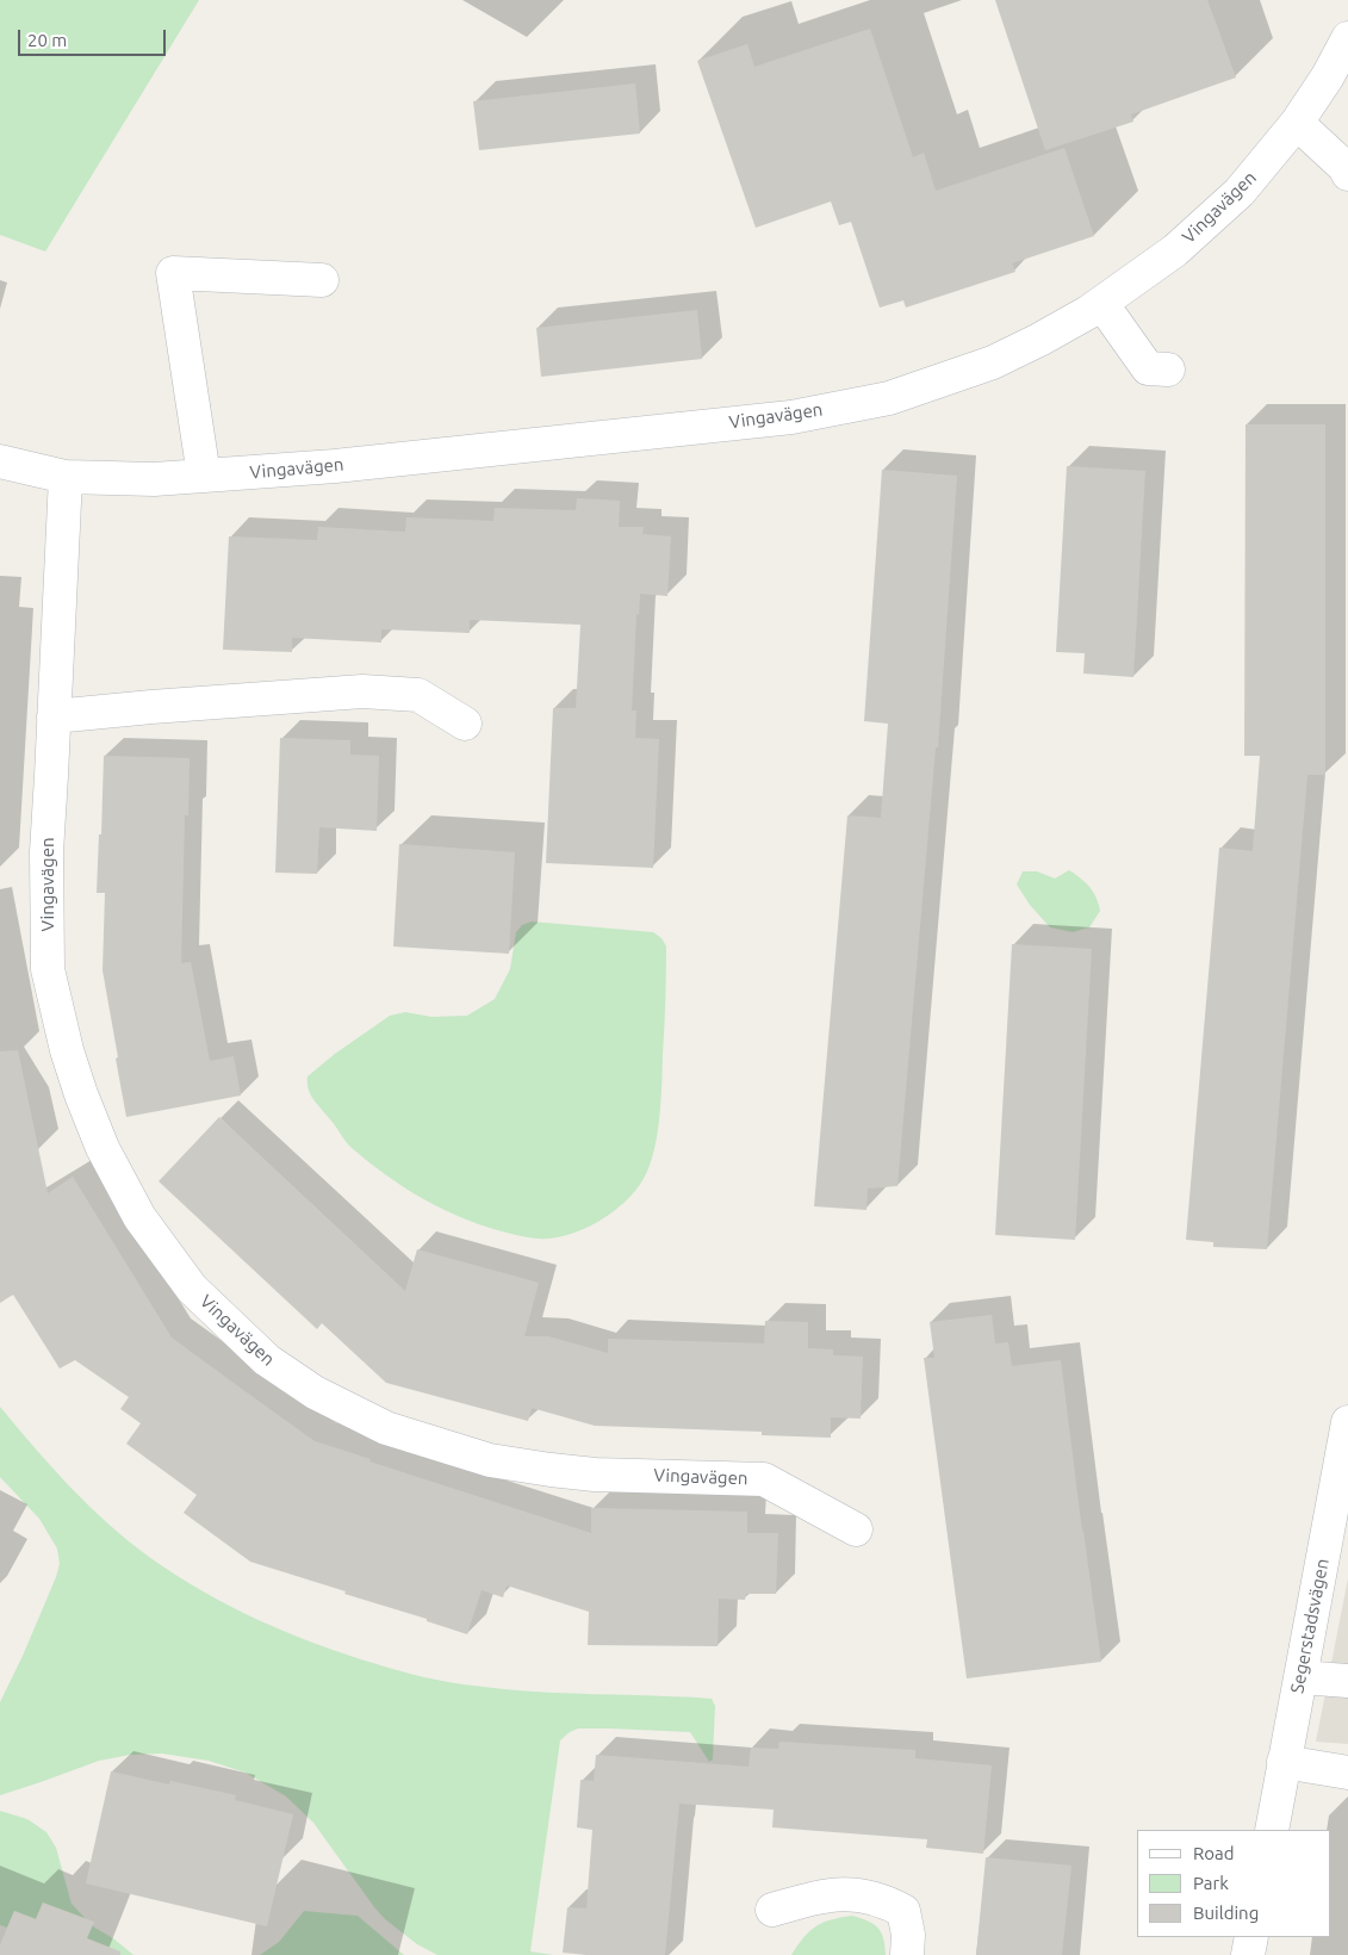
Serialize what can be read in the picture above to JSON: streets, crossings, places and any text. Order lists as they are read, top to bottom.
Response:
{
  "streets": {
    "street": ["Vingavägen", "Segerstadsvägen"]
  },
  "legend": ["Road", "Park", "Building"],
  "scale_bar": "20 m"
}
